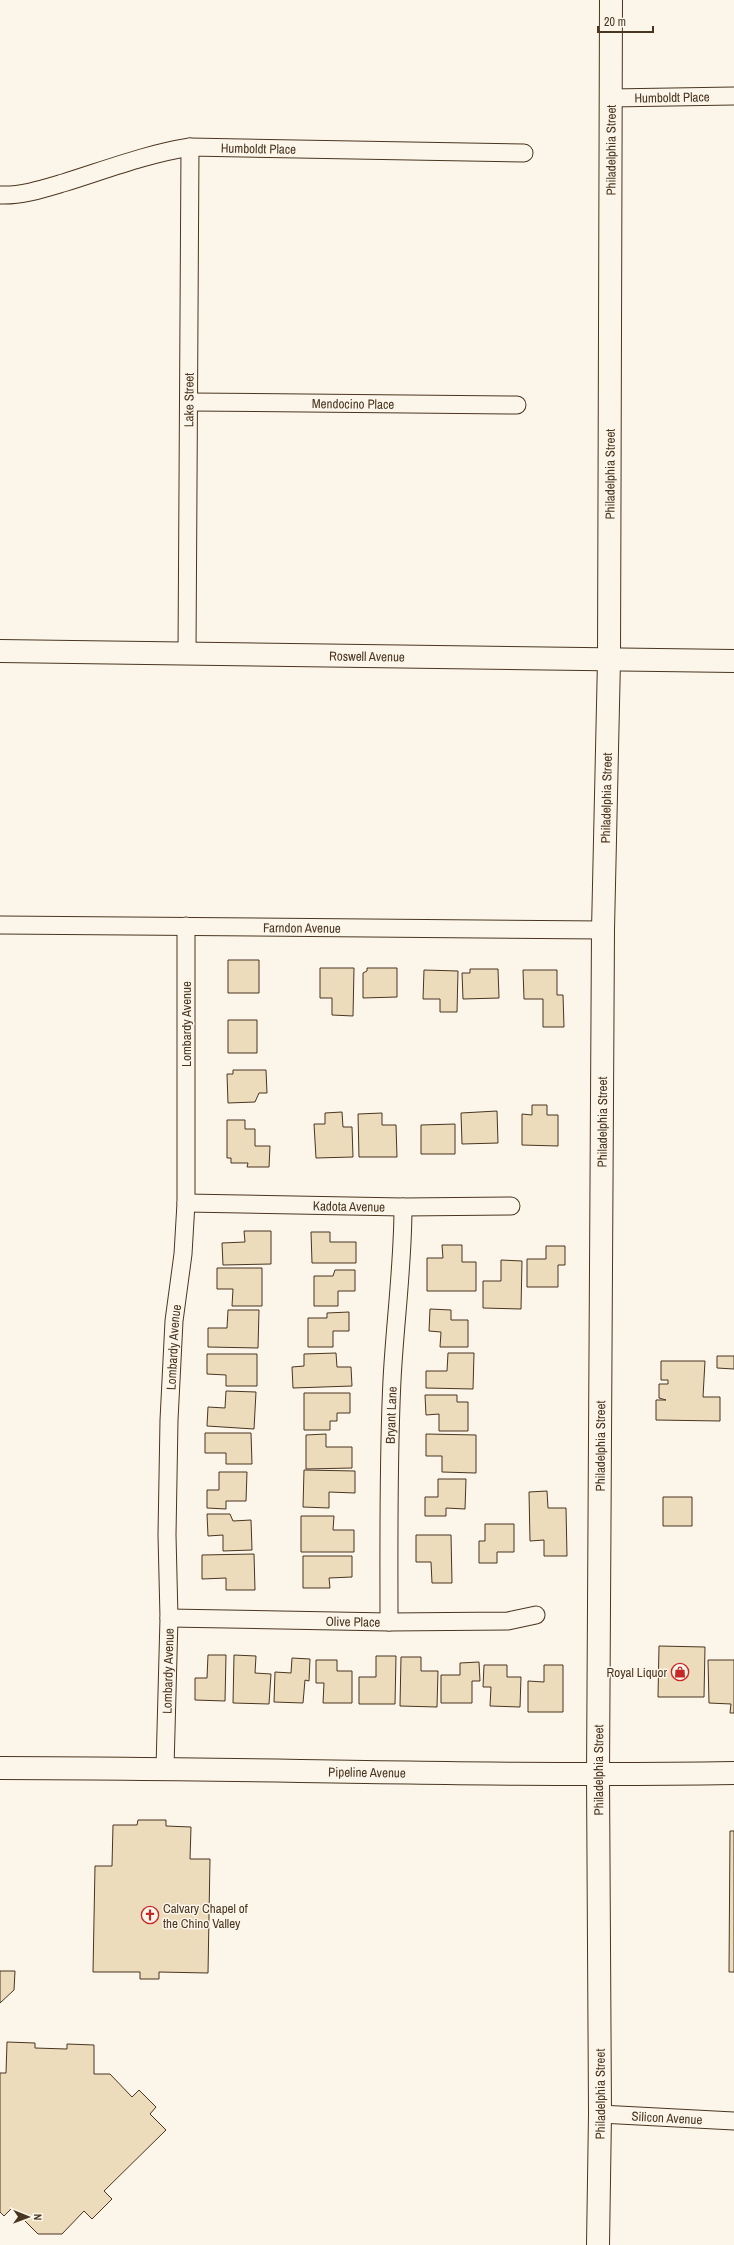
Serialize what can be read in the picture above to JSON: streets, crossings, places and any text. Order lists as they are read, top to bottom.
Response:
{
  "streets": {
    "street": [
      "Humboldt Place",
      "Philadelphia Street",
      "Lake Street",
      "Mendocino Place",
      "Roswell Avenue",
      "Farndon Avenue",
      "Lombardy Avenue",
      "Kadota Avenue",
      "Bryant Lane",
      "Olive Place",
      "Pipeline Avenue",
      "Silicon Avenue"
    ]
  },
  "crossings": [
    ["Humboldt Place", "Philadelphia Street"],
    ["Humboldt Place", "Lake Street"],
    ["Philadelphia Street", "Roswell Avenue"],
    ["Philadelphia Street", "Farndon Avenue"],
    ["Philadelphia Street", "Pipeline Avenue"],
    ["Philadelphia Street", "Silicon Avenue"],
    ["Lake Street", "Mendocino Place"],
    ["Lake Street", "Roswell Avenue"],
    ["Farndon Avenue", "Lombardy Avenue"],
    ["Lombardy Avenue", "Kadota Avenue"],
    ["Lombardy Avenue", "Olive Place"],
    ["Lombardy Avenue", "Pipeline Avenue"],
    ["Kadota Avenue", "Bryant Lane"],
    ["Bryant Lane", "Olive Place"]
  ],
  "places": {
    "shop": ["Royal Liquor"],
    "church": ["Calvary Chapel of the Chino Valley"]
  },
  "scale_bar": "20 m",
  "north": "right"
}
